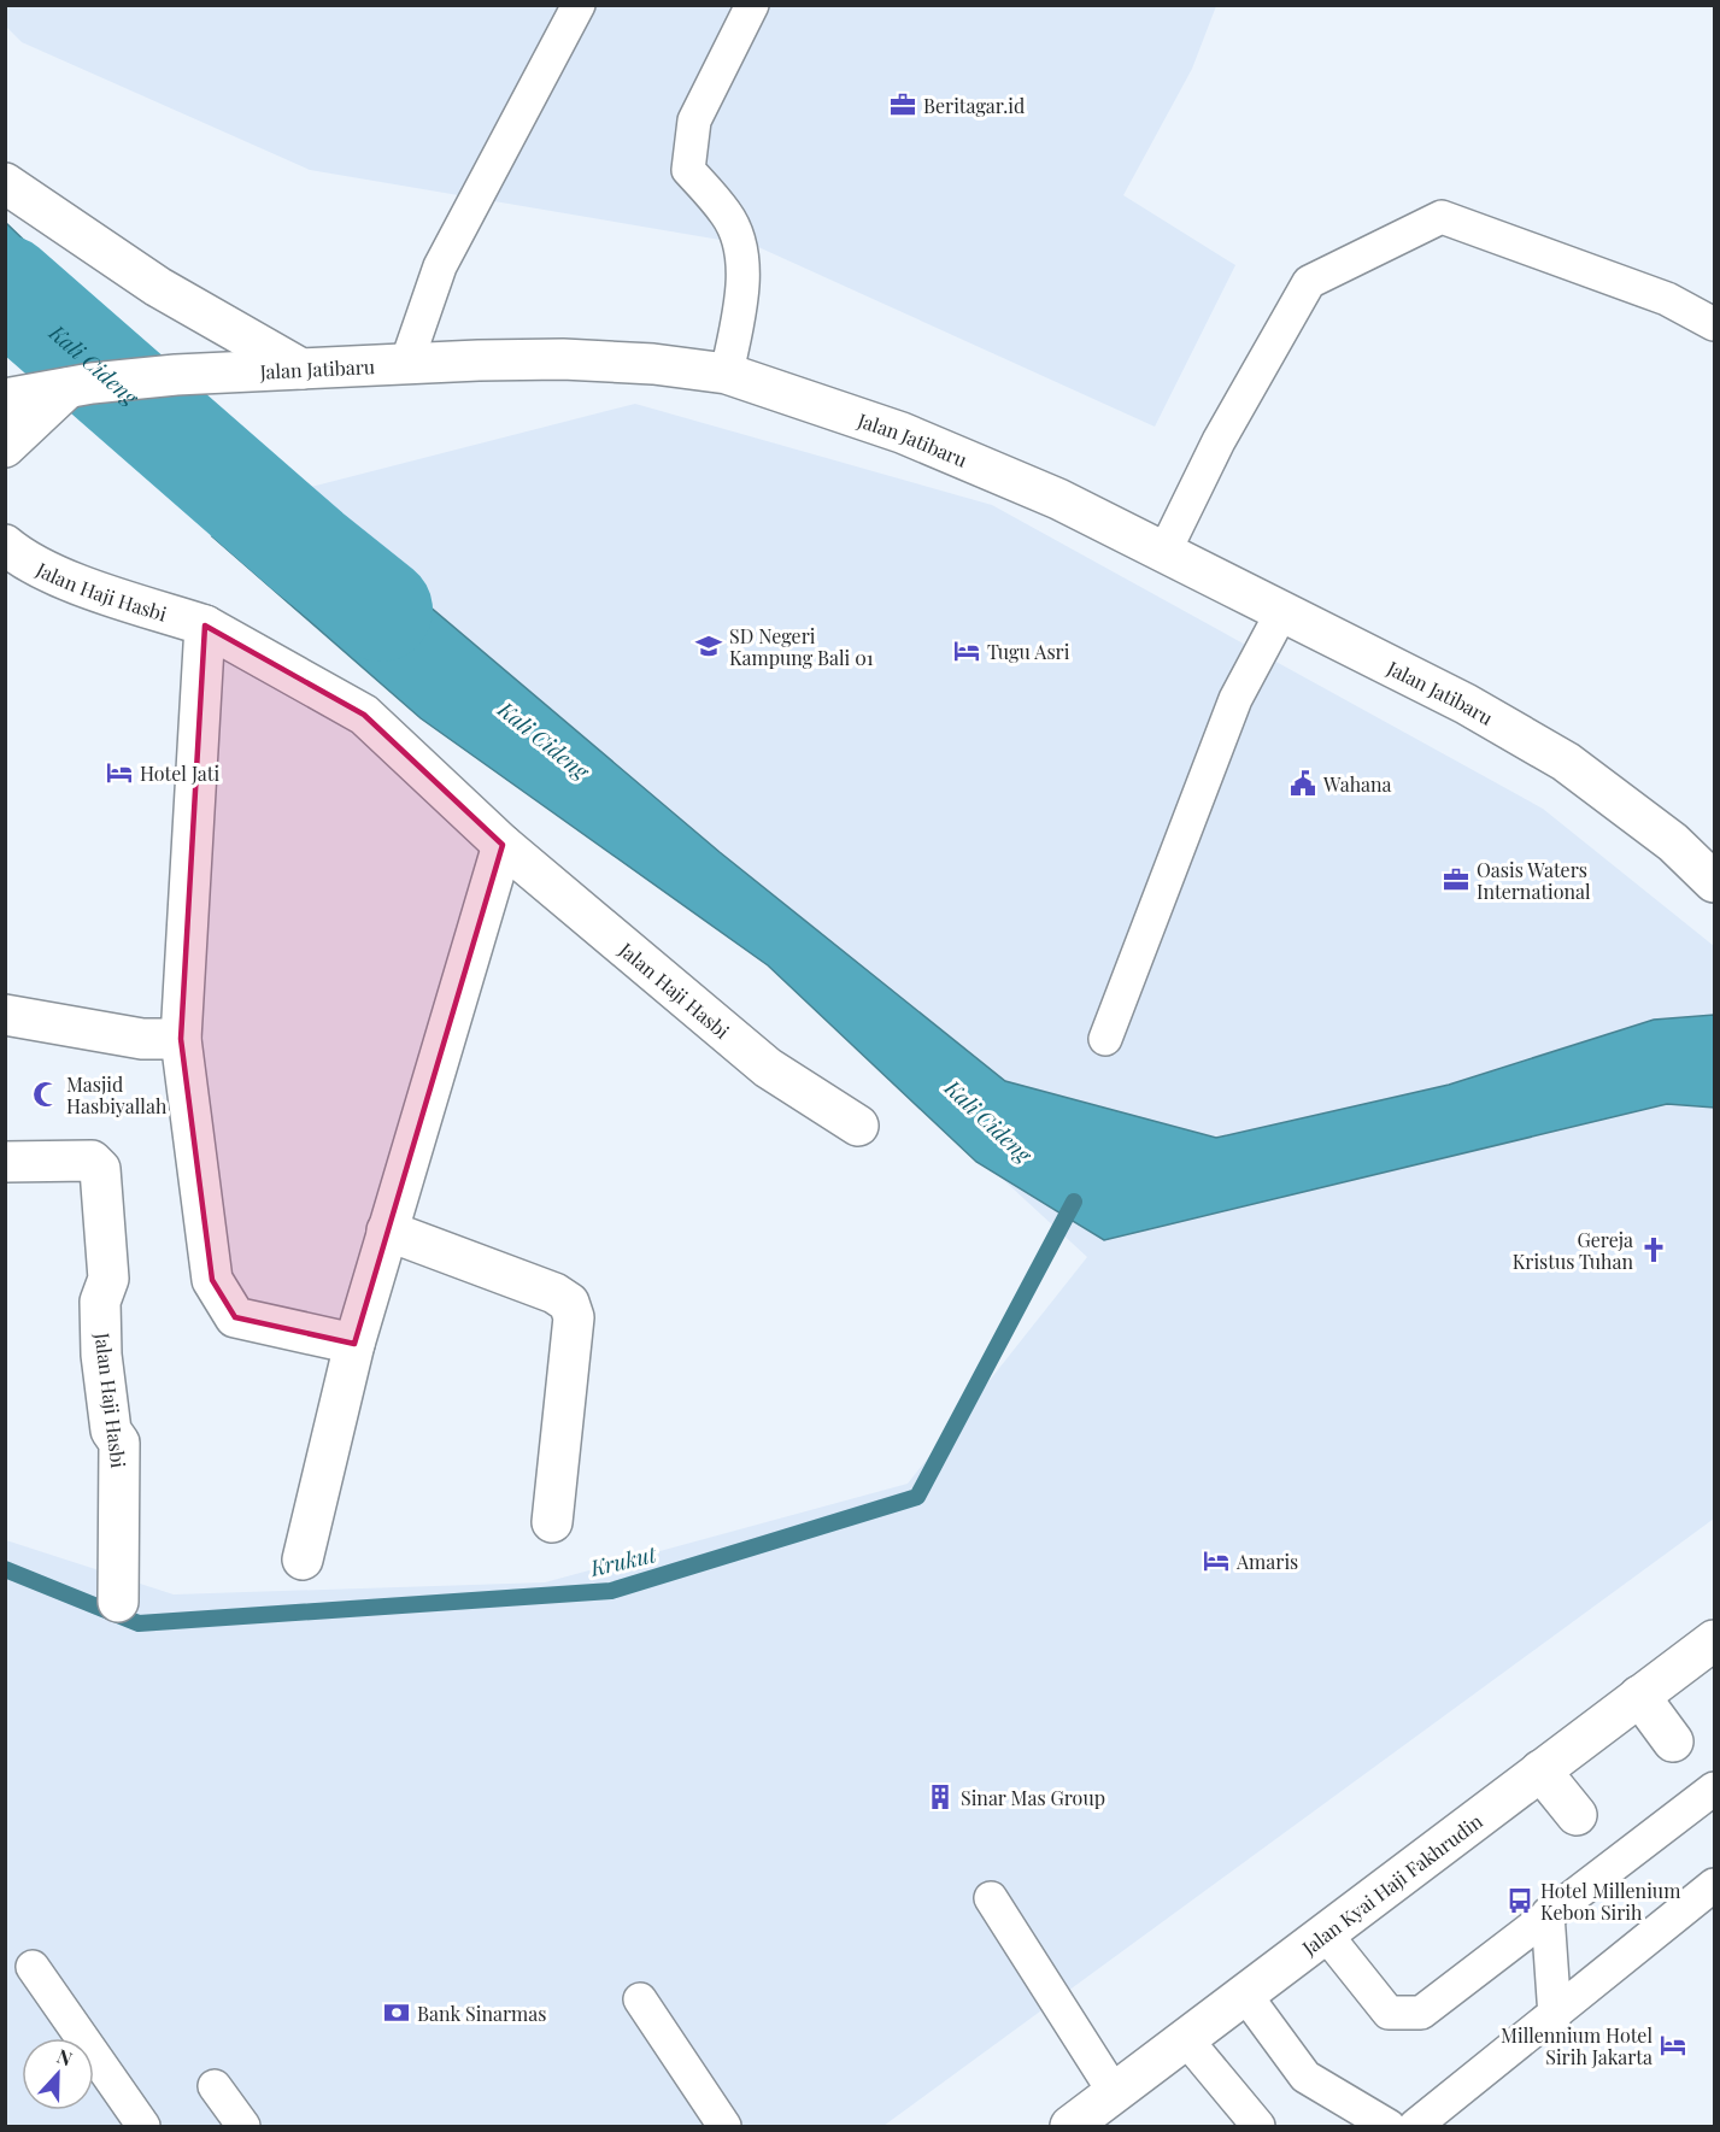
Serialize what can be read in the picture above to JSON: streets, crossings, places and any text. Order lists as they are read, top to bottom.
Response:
{
  "streets": {
    "street": ["Jalan Jatibaru", "Jalan Haji Hasbi", "Jalan Kyai Haji Fakhrudin"]
  },
  "water": ["Kali Cideng", "Krukut"],
  "places": {
    "office": ["Beritagar.id", "Oasis Waters International"],
    "school or university": ["SD Negeri Kampung Bali 01"],
    "hotel": [
      "Tugu Asri",
      "Hotel Jati",
      "Amaris",
      "Millennium Hotel Sirih Jakarta"
    ],
    "public building": ["Wahana"],
    "mosque": ["Masjid Hasbiyallah"],
    "church": ["Gereja Kristus Tuhan"],
    "building": ["Sinar Mas Group"],
    "bus stop": ["Hotel Millenium Kebon Sirih"],
    "bank": ["Bank Sinarmas"]
  },
  "north": "top"
}
